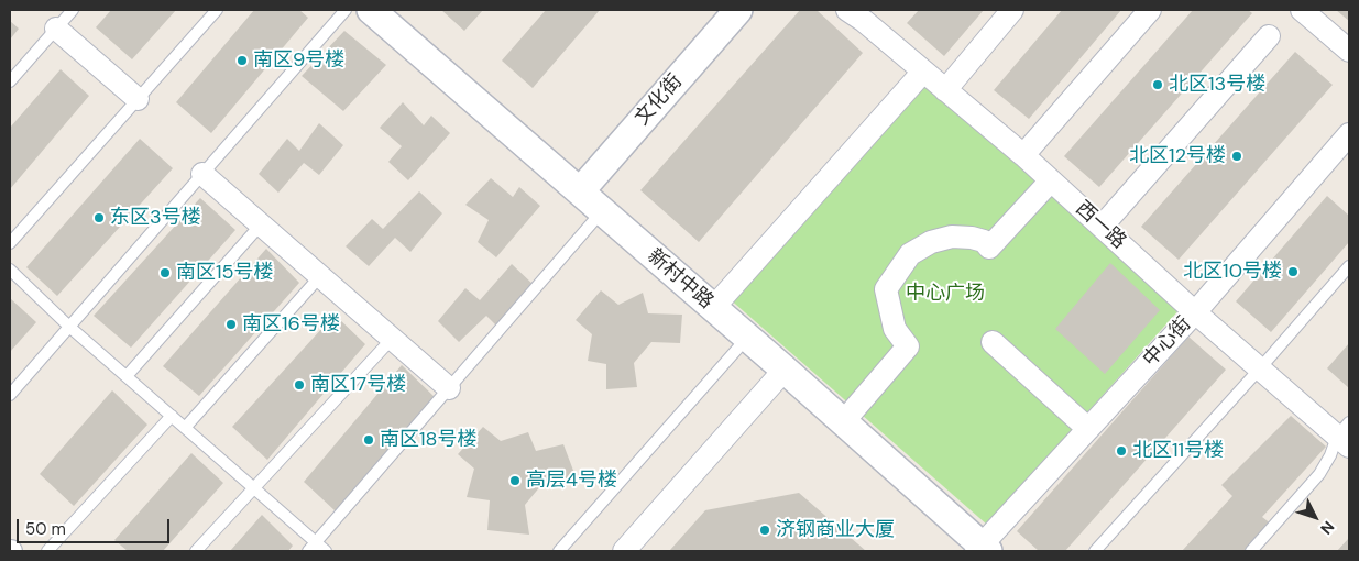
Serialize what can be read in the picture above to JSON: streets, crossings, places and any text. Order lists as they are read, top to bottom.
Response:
{
  "streets": {
    "street": [
      "文化街",
      "西一路",
      "新村中路",
      "中心街"
    ]
  },
  "crossings": [
    ["文化街", "新村中路"],
    ["西一路", "中心街"],
    ["新村中路", "中心街"]
  ],
  "parks": ["中心广场"],
  "places": [
    "南区9号楼",
    "北区13号楼",
    "北区12号楼",
    "东区3号楼",
    "北区10号楼",
    "南区15号楼",
    "南区16号楼",
    "南区17号楼",
    "南区18号楼",
    "北区11号楼",
    "高层4号楼",
    "济钢商业大厦"
  ],
  "scale_bar": "50 m",
  "north": "bottom right"
}
